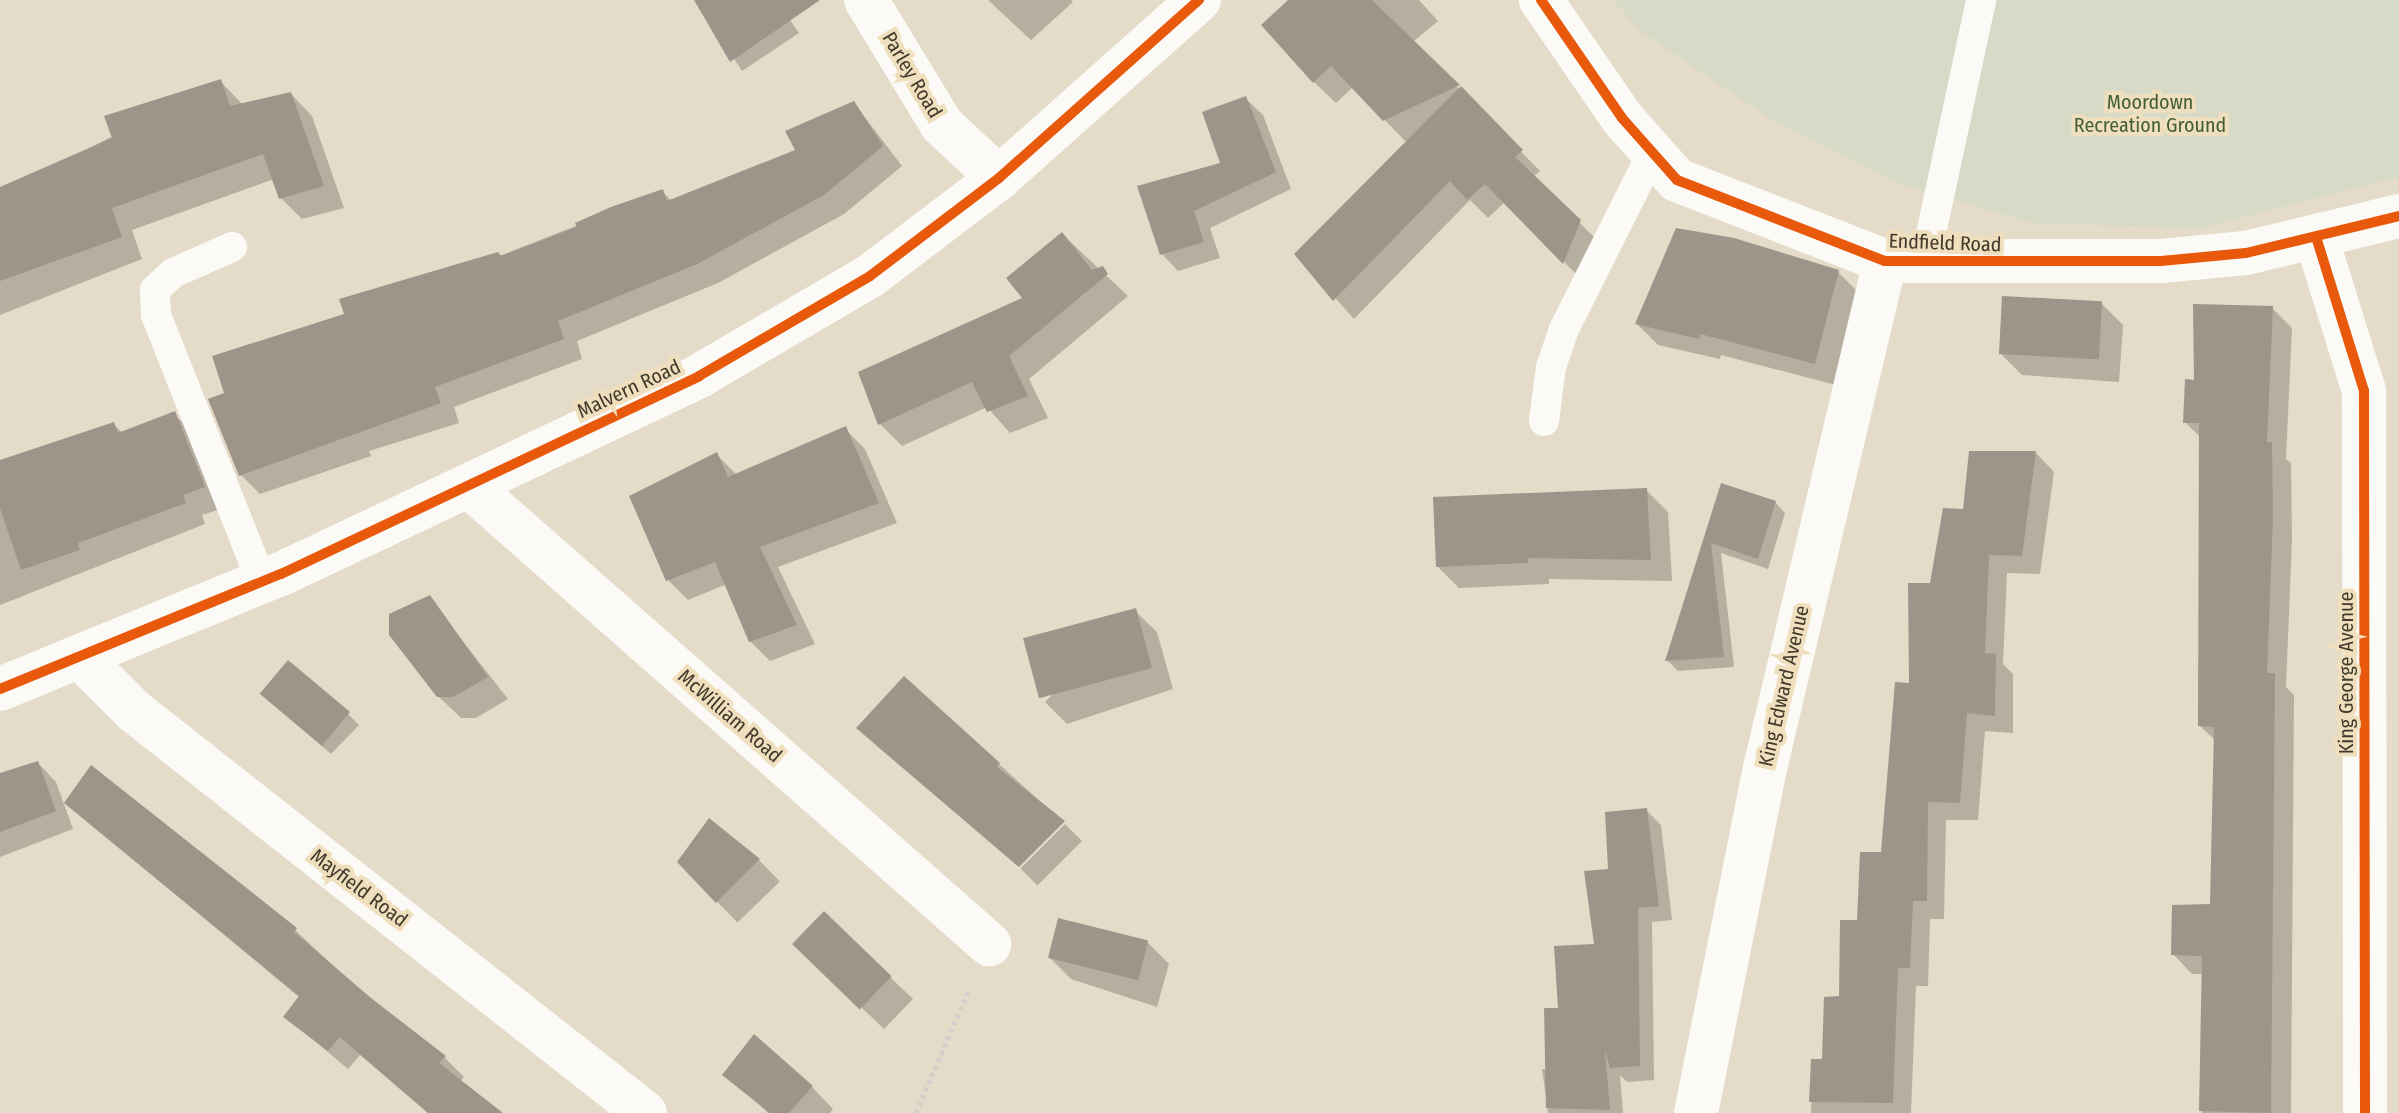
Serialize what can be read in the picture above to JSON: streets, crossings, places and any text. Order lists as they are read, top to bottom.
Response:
{
  "streets": {
    "street": [
      "Parley Road",
      "Endfield Road",
      "Malvern Road",
      "King George Avenue",
      "King Edward Avenue",
      "McWilliam Road",
      "Mayfield Road"
    ]
  },
  "crossings": [
    ["Parley Road", "Malvern Road"],
    ["Endfield Road", "King George Avenue"],
    ["Endfield Road", "King Edward Avenue"],
    ["Malvern Road", "McWilliam Road"],
    ["Malvern Road", "Mayfield Road"]
  ],
  "parks": ["Moordown Recreation Ground"]
}
